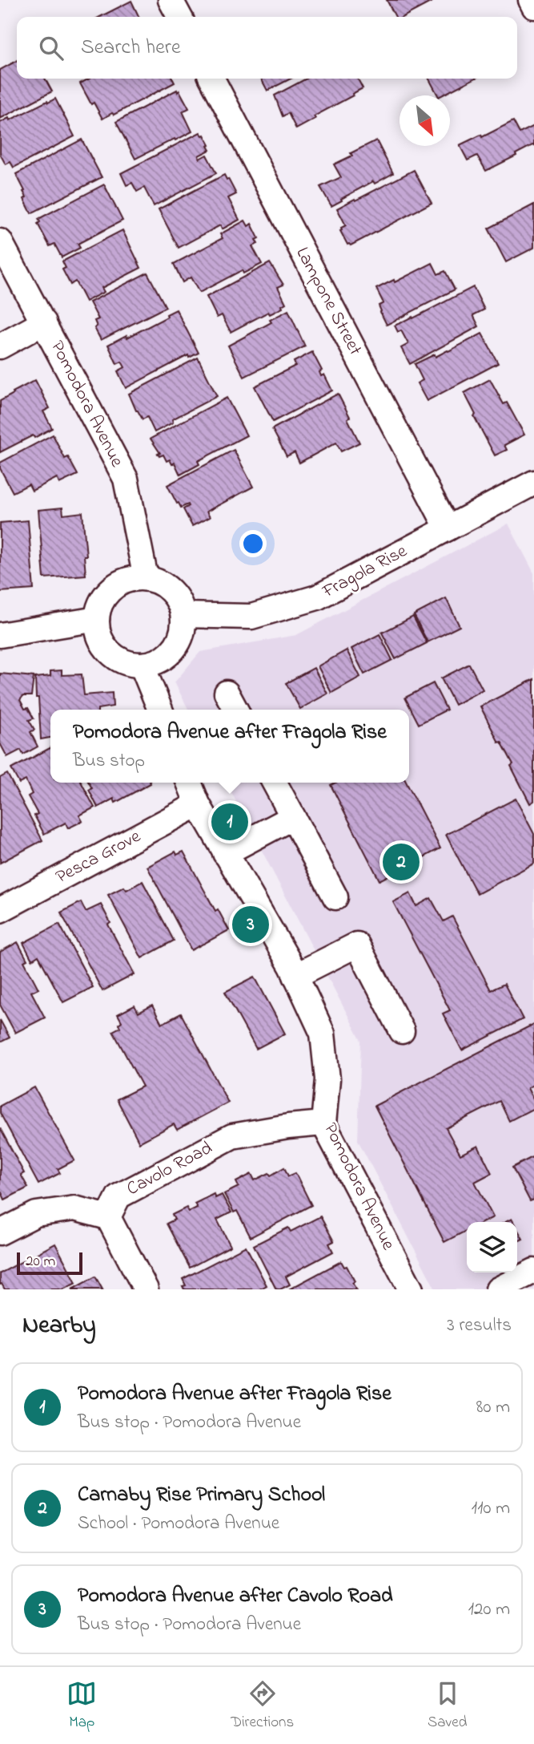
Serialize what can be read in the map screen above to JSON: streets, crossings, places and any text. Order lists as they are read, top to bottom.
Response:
{
  "streets": {
    "street": [
      "Lampone Street",
      "Pomodora Avenue",
      "Fragola Rise",
      "Pesca Grove",
      "Cavolo Road"
    ]
  },
  "crossings": [
    ["Lampone Street", "Fragola Rise"],
    ["Pomodora Avenue", "Fragola Rise"],
    ["Pomodora Avenue", "Pesca Grove"],
    ["Pomodora Avenue", "Cavolo Road"]
  ],
  "scale_bar": "20 m",
  "north": "bottom right",
  "page": {
    "search": "Search here",
    "popup": ["Pomodora Avenue after Fragola Rise", "Bus stop"],
    "pins": ["1", "2", "3"],
    "scale": "20 m",
    "heading": ["Nearby", "3 results"],
    "list": [
      {
        "mark": "1",
        "name": "Pomodora Avenue after Fragola Rise",
        "note": "Bus stop · Pomodora Avenue",
        "value": "80 m"
      },
      {
        "mark": "2",
        "name": "Carnaby Rise Primary School",
        "note": "School · Pomodora Avenue",
        "value": "110 m"
      },
      {
        "mark": "3",
        "name": "Pomodora Avenue after Cavolo Road",
        "note": "Bus stop · Pomodora Avenue",
        "value": "120 m"
      }
    ],
    "nav": ["Map", "Directions", "Saved"]
  }
}
